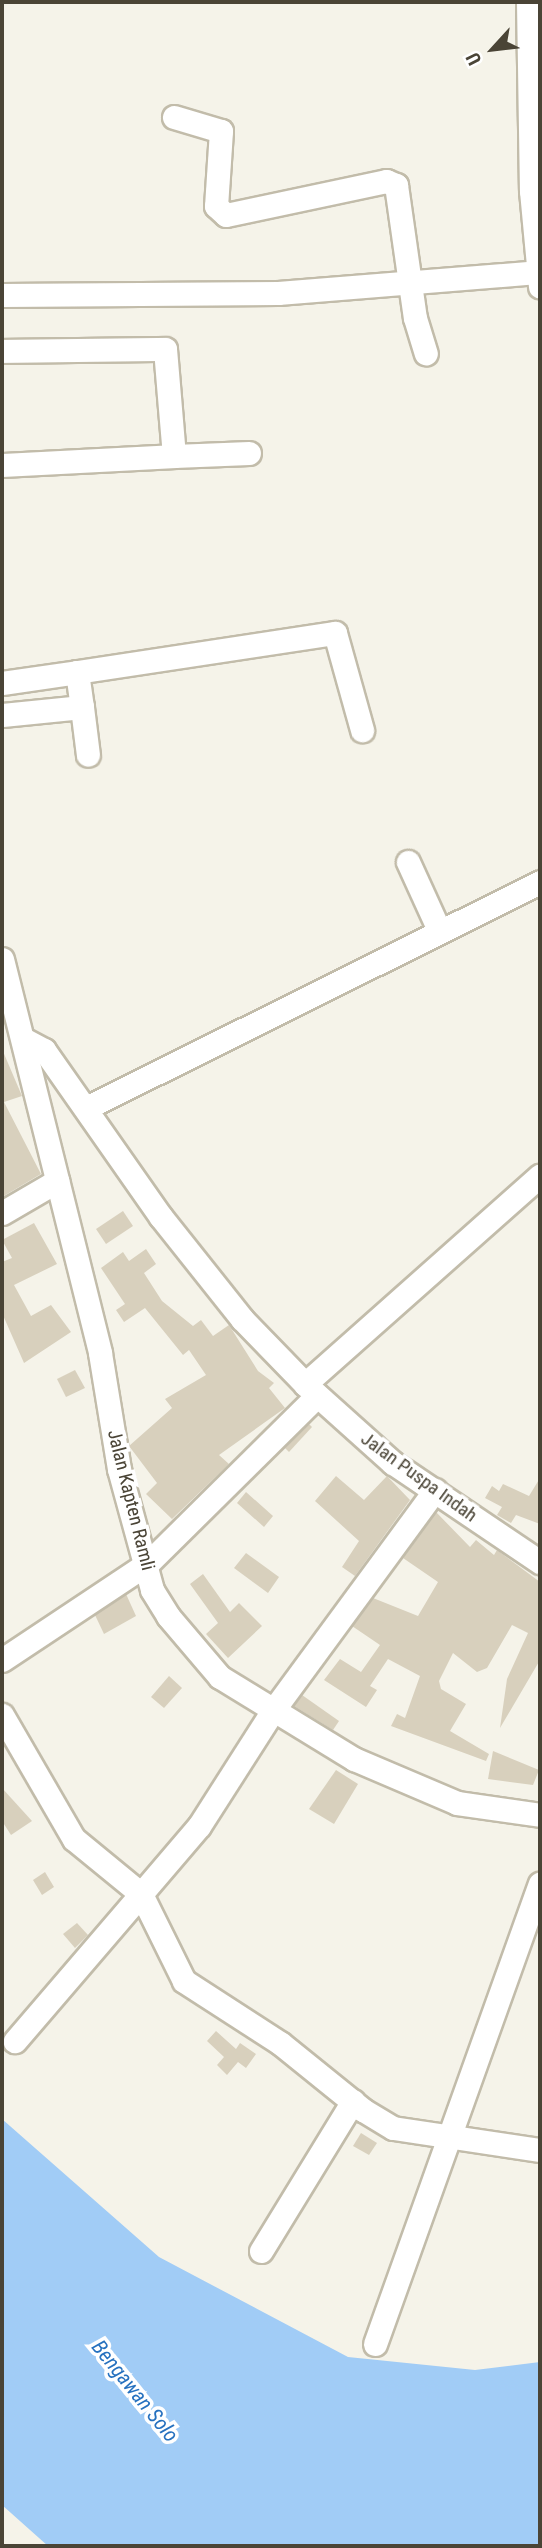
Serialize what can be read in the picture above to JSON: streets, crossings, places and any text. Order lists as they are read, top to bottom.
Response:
{
  "streets": {
    "street": ["Jalan Puspa Indah", "Jalan Kapten Ramli"]
  },
  "crossings": [
    ["Jalan Puspa Indah", "Jalan Kapten Ramli"]
  ],
  "water": ["Bengawan Solo"],
  "north": "bottom left"
}
